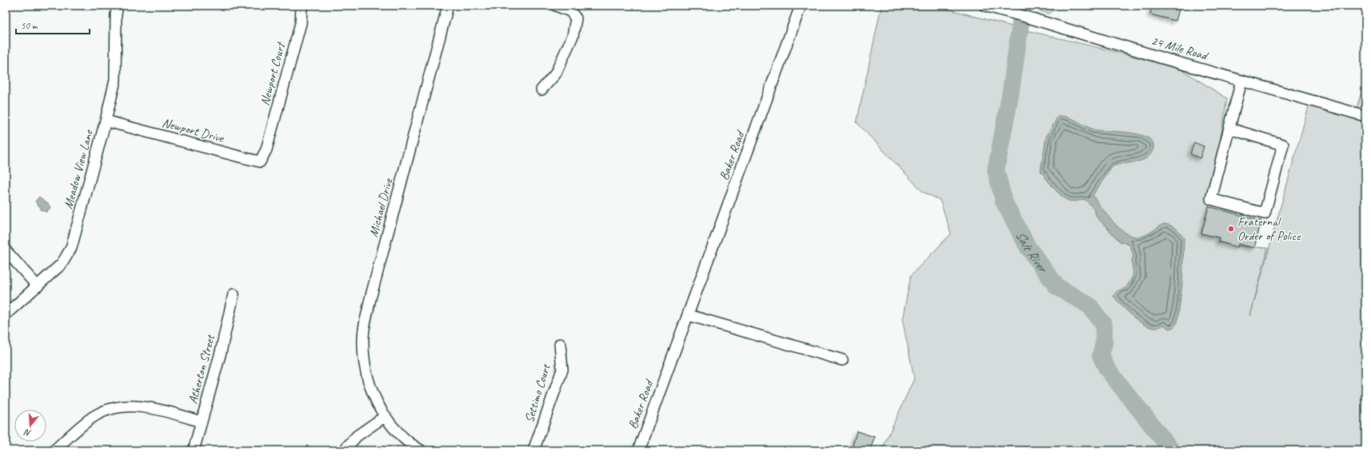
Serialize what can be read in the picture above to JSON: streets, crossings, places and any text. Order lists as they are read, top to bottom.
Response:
{
  "streets": {
    "street": [
      "24 Mile Road",
      "Newport Court",
      "Newport Drive",
      "Baker Road",
      "Meadow View Lane",
      "Michael Drive",
      "Atherton Street",
      "Settimo Court"
    ]
  },
  "crossings": [
    ["Newport Court", "Newport Drive"],
    ["Newport Drive", "Meadow View Lane"]
  ],
  "water": ["Salt River"],
  "places": ["Fraternal Order of Police"],
  "scale_bar": "50 m",
  "north": "bottom"
}
